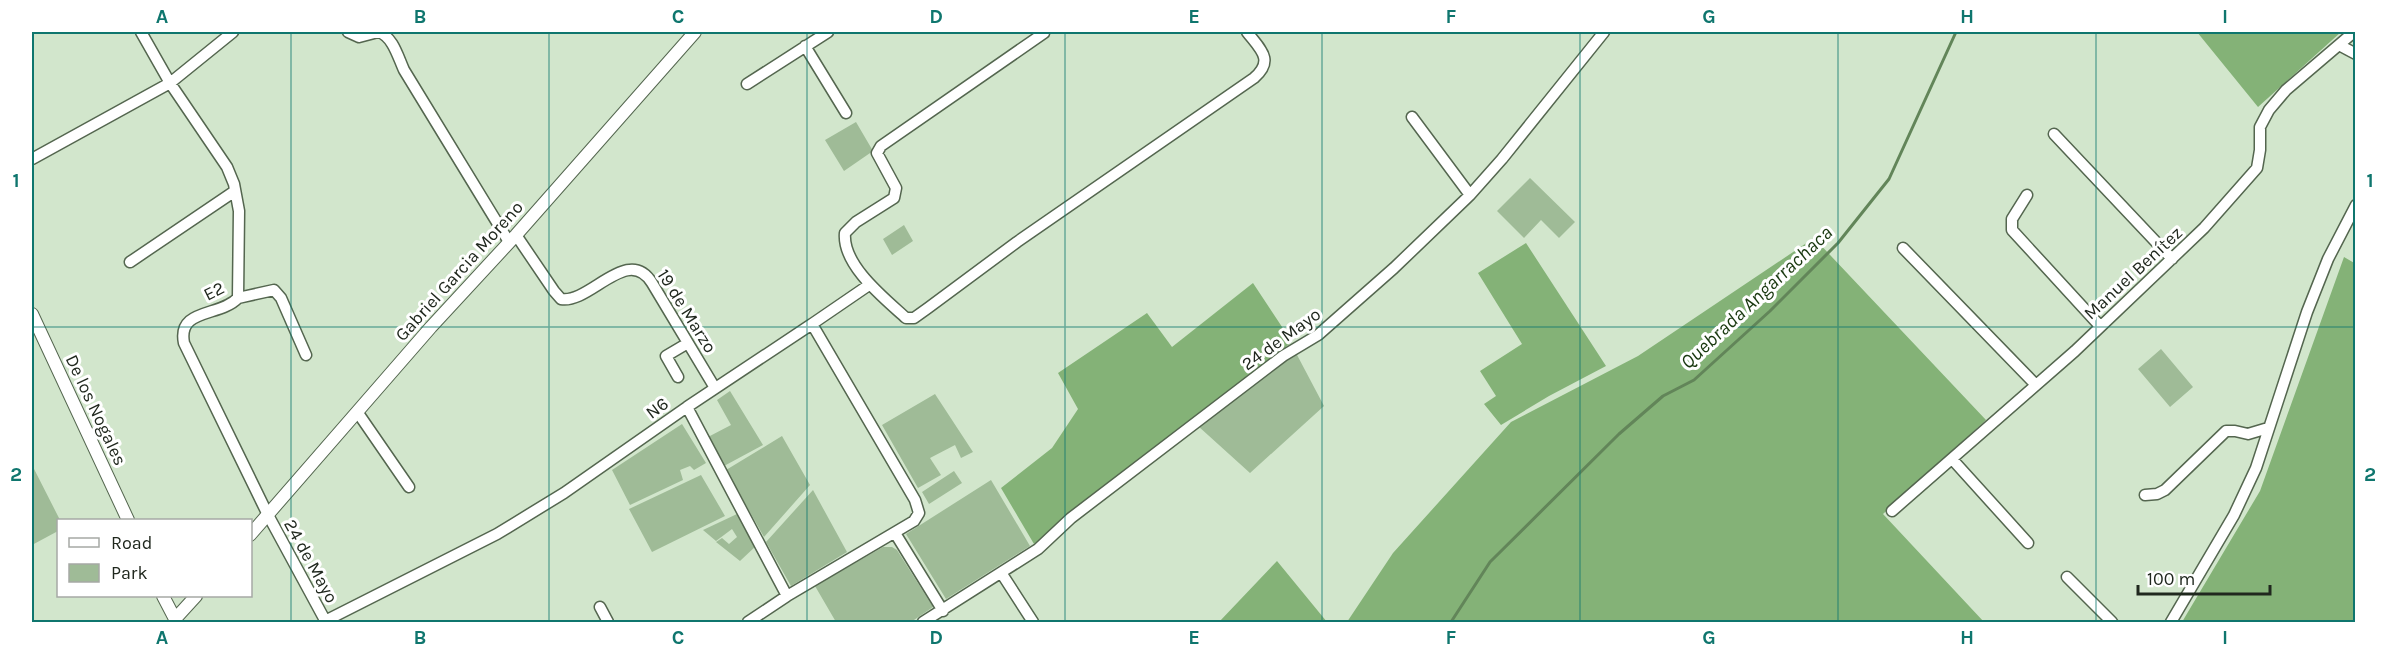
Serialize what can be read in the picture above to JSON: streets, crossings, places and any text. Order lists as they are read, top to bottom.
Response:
{
  "streets": {
    "street": [
      "Gabriel Garcia Moreno",
      "Manuel Benítez",
      "E2",
      "19 de Marzo",
      "24 de Mayo",
      "N6",
      "De los Nogales"
    ]
  },
  "crossings": [
    ["Gabriel Garcia Moreno", "E2"],
    ["Gabriel Garcia Moreno", "19 de Marzo"],
    ["Gabriel Garcia Moreno", "24 de Mayo"],
    ["E2", "24 de Mayo"],
    ["19 de Marzo", "N6"],
    ["24 de Mayo", "N6"]
  ],
  "water": ["Quebrada Angarrachaca"],
  "legend": ["Road", "Park"],
  "scale_bar": "100 m",
  "grid": {
    "columns": [
      "A",
      "B",
      "C",
      "D",
      "E",
      "F",
      "G",
      "H",
      "I"
    ],
    "rows": ["1", "2"]
  }
}
